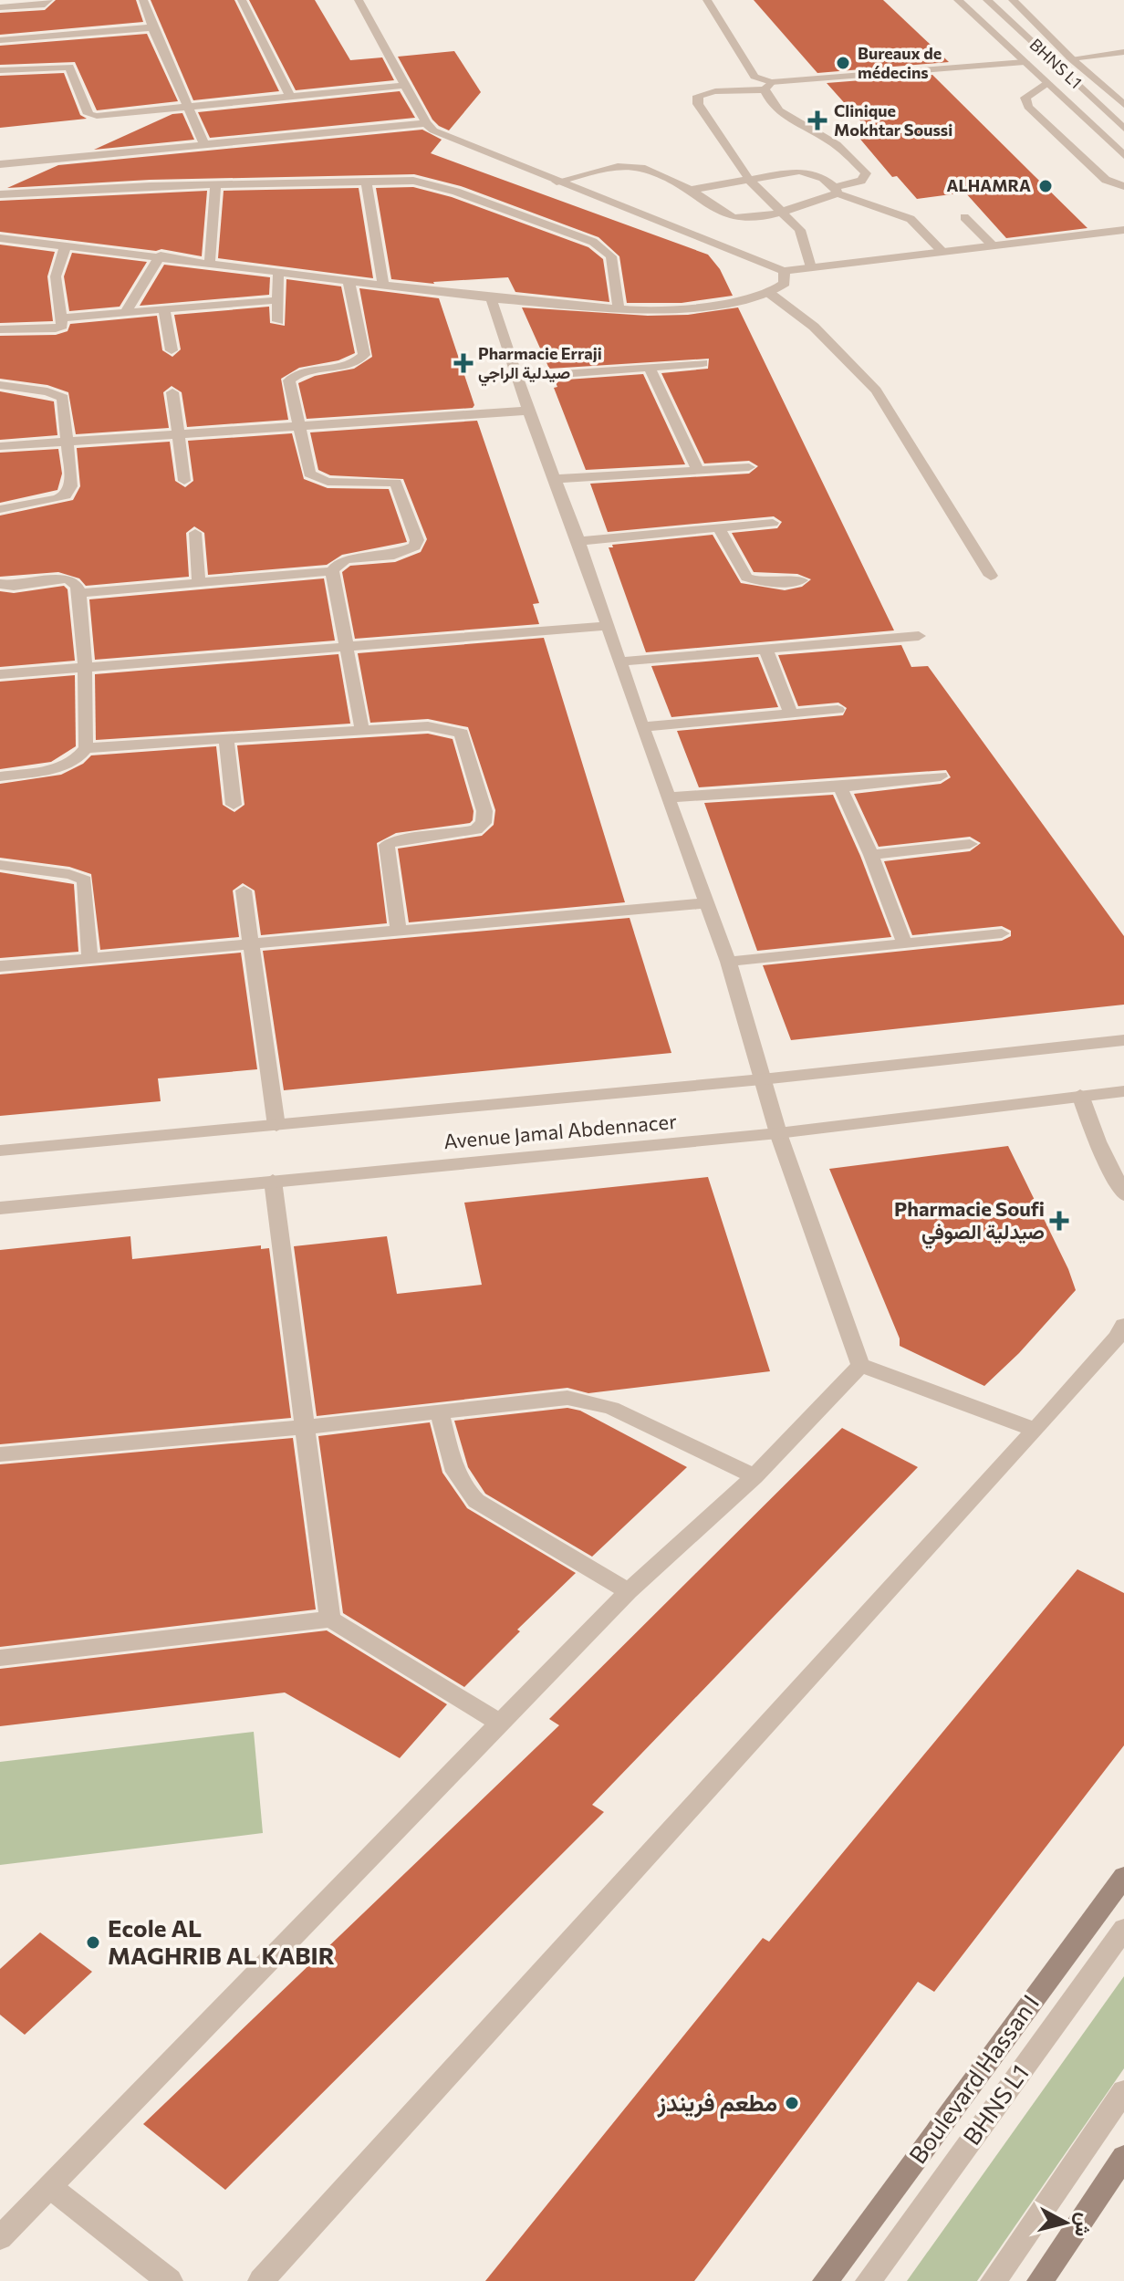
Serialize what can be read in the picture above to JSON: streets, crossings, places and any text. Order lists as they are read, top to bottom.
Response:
{
  "streets": {
    "main road": ["Boulevard Hassan I"],
    "street": ["BHNS L1", "Avenue Jamal Abdennacer"]
  },
  "places": {
    "other": [
      "Bureaux de médecins",
      "ALHAMRA",
      "Ecole AL MAGHRIB AL KABIR",
      "مطعم فريندز"
    ],
    "health": ["Clinique Mokhtar Soussi", "Pharmacie Erraji صيدلية الراجي", "Pharmacie Soufi صيدلية الصوفي"]
  },
  "north": "right"
}
